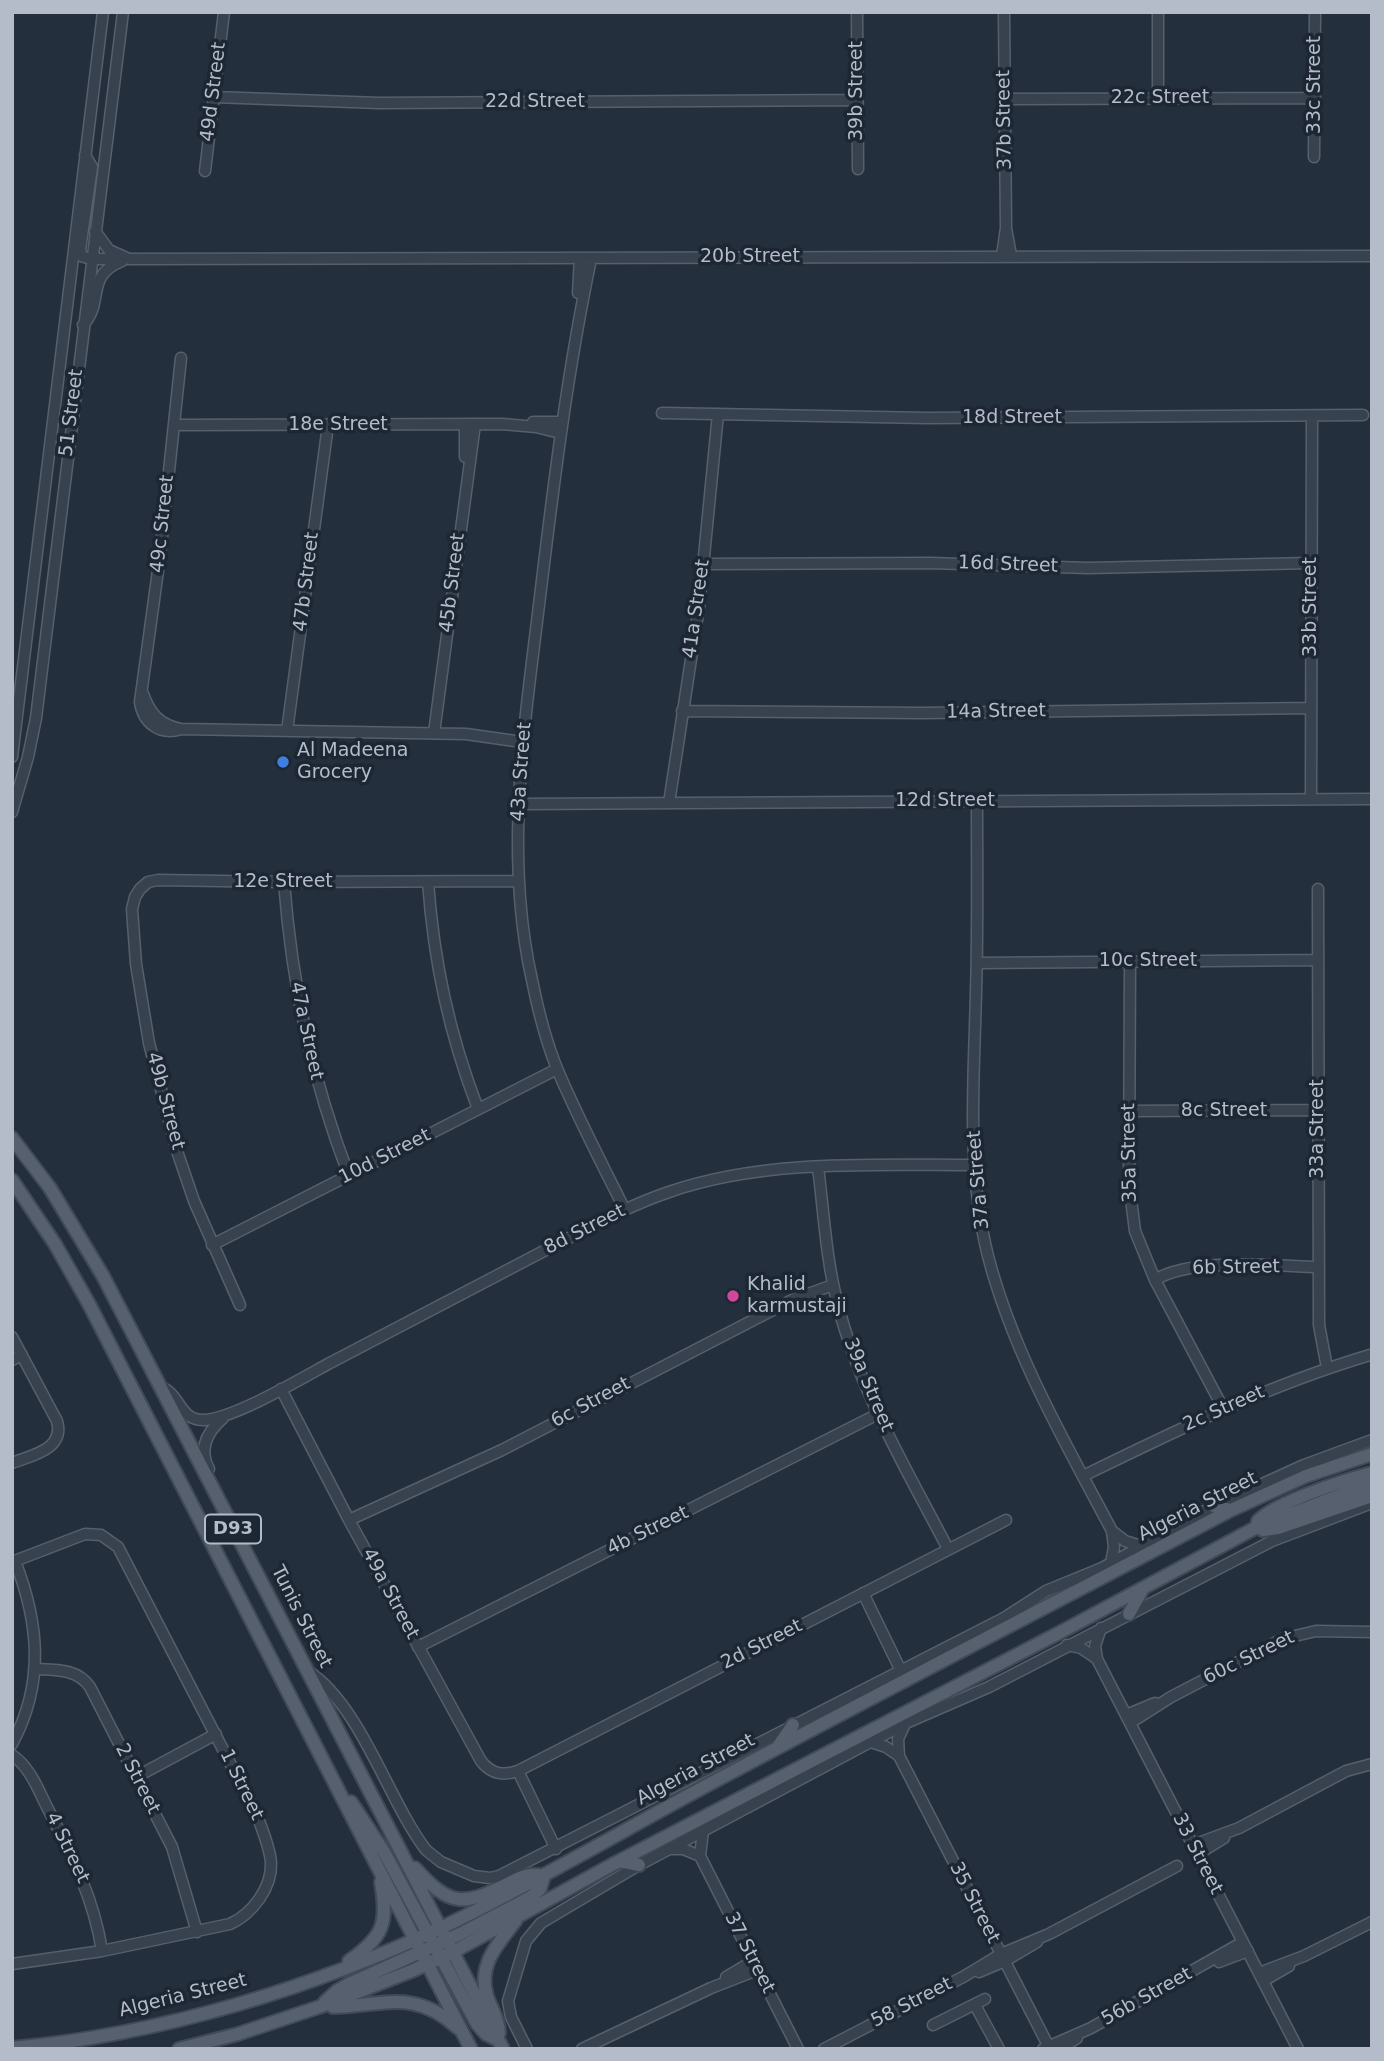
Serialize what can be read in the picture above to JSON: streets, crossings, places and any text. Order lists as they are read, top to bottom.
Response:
{
  "streets": {
    "main road": ["Algeria Street", "D93", "Tunis Street"],
    "street": [
      "33c Street",
      "39b Street",
      "49d Street",
      "22c Street",
      "22d Street",
      "37b Street",
      "20b Street",
      "51 Street",
      "18d Street",
      "18e Street",
      "49c Street",
      "16d Street",
      "47b Street",
      "45b Street",
      "33b Street",
      "41a Street",
      "14a Street",
      "43a Street",
      "12d Street",
      "12e Street",
      "10c Street",
      "47a Street",
      "49b Street",
      "8c Street",
      "33a Street",
      "35a Street",
      "10d Street",
      "37a Street",
      "8d Street",
      "6b Street",
      "39a Street",
      "6c Street",
      "2c Street",
      "4b Street",
      "49a Street",
      "2d Street",
      "60c Street",
      "2 Street",
      "1 Street",
      "4 Street",
      "33 Street",
      "35 Street",
      "37 Street",
      "56b Street",
      "58 Street"
    ]
  },
  "crossings": [
    ["33c Street", "22c Street"],
    ["39b Street", "22d Street"],
    ["49d Street", "22d Street"],
    ["22c Street", "37b Street"],
    ["37b Street", "20b Street"],
    ["20b Street", "51 Street"],
    ["20b Street", "43a Street"],
    ["18d Street", "33b Street"],
    ["18d Street", "41a Street"],
    ["18e Street", "49c Street"],
    ["18e Street", "47b Street"],
    ["18e Street", "45b Street"],
    ["18e Street", "43a Street"],
    ["49c Street", "47b Street"],
    ["16d Street", "33b Street"],
    ["16d Street", "41a Street"],
    ["33b Street", "14a Street"],
    ["33b Street", "12d Street"],
    ["41a Street", "14a Street"],
    ["41a Street", "12d Street"],
    ["43a Street", "12d Street"],
    ["43a Street", "12e Street"],
    ["43a Street", "10d Street"],
    ["43a Street", "8d Street"],
    ["12d Street", "37a Street"],
    ["12e Street", "47a Street"],
    ["12e Street", "49b Street"],
    ["10c Street", "33a Street"],
    ["10c Street", "35a Street"],
    ["10c Street", "37a Street"],
    ["47a Street", "10d Street"],
    ["49b Street", "10d Street"],
    ["8c Street", "33a Street"],
    ["8c Street", "35a Street"],
    ["33a Street", "6b Street"],
    ["33a Street", "2c Street"],
    ["35a Street", "6b Street"],
    ["35a Street", "2c Street"],
    ["37a Street", "8d Street"],
    ["37a Street", "2c Street"],
    ["8d Street", "39a Street"],
    ["8d Street", "49a Street"],
    ["8d Street", "Tunis Street"],
    ["39a Street", "6c Street"],
    ["39a Street", "4b Street"],
    ["39a Street", "2d Street"],
    ["6c Street", "49a Street"],
    ["Algeria Street", "D93"],
    ["Algeria Street", "Tunis Street"],
    ["4b Street", "49a Street"],
    ["49a Street", "2d Street"],
    ["60c Street", "33 Street"],
    ["2 Street", "1 Street"],
    ["1 Street", "4 Street"],
    ["33 Street", "56b Street"],
    ["35 Street", "56b Street"],
    ["35 Street", "58 Street"]
  ],
  "places": ["Al Madeena Grocery", "Khalid karmustaji"]
}
